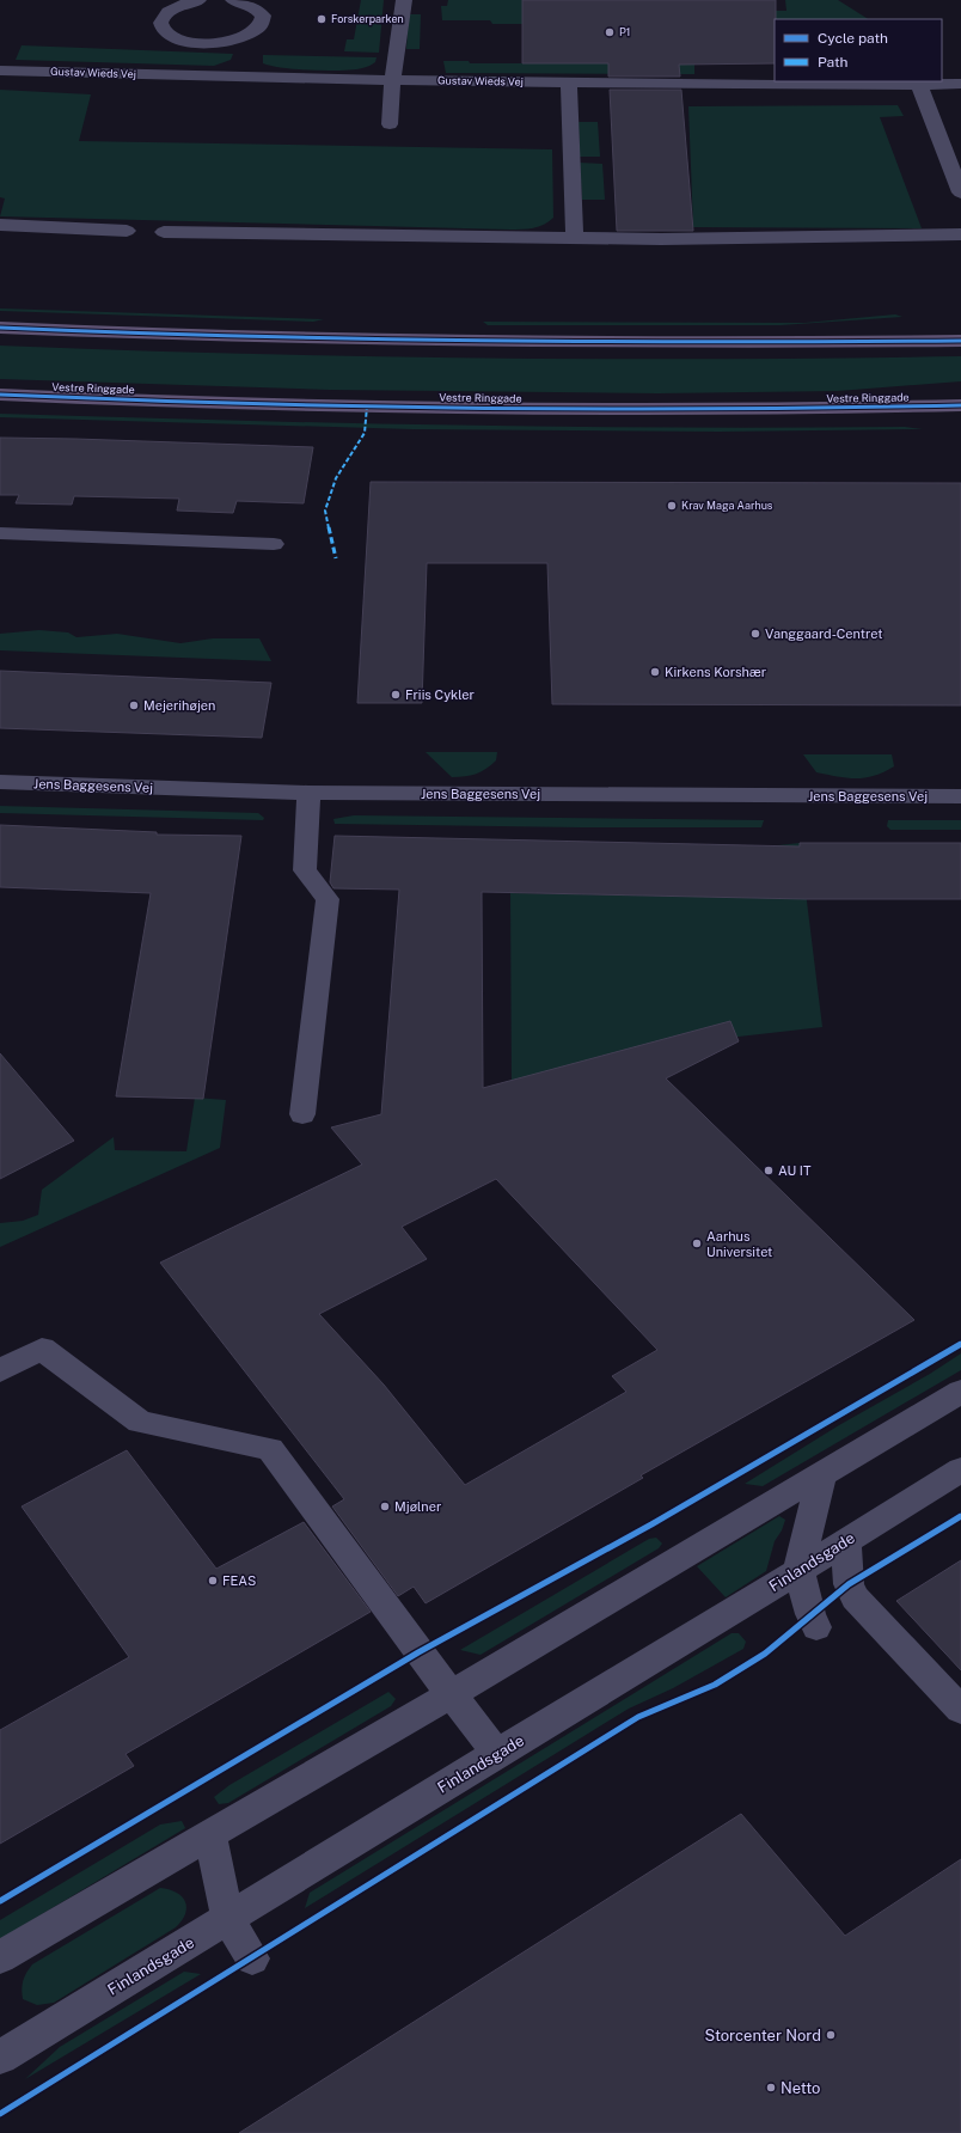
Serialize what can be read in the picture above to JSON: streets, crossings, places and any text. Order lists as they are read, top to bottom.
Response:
{
  "streets": {
    "main road": ["Vestre Ringgade"],
    "street": ["Gustav Wieds Vej", "Jens Baggesens Vej", "Finlandsgade"]
  },
  "places": [
    "Forskerparken",
    "P1",
    "Krav Maga Aarhus",
    "Vanggaard-Centret",
    "Kirkens Korshær",
    "Friis Cykler",
    "Mejerihøjen",
    "AU IT",
    "Aarhus Universitet",
    "Mjølner",
    "FEAS",
    "Storcenter Nord",
    "Netto"
  ],
  "legend": ["Cycle path", "Path"]
}
